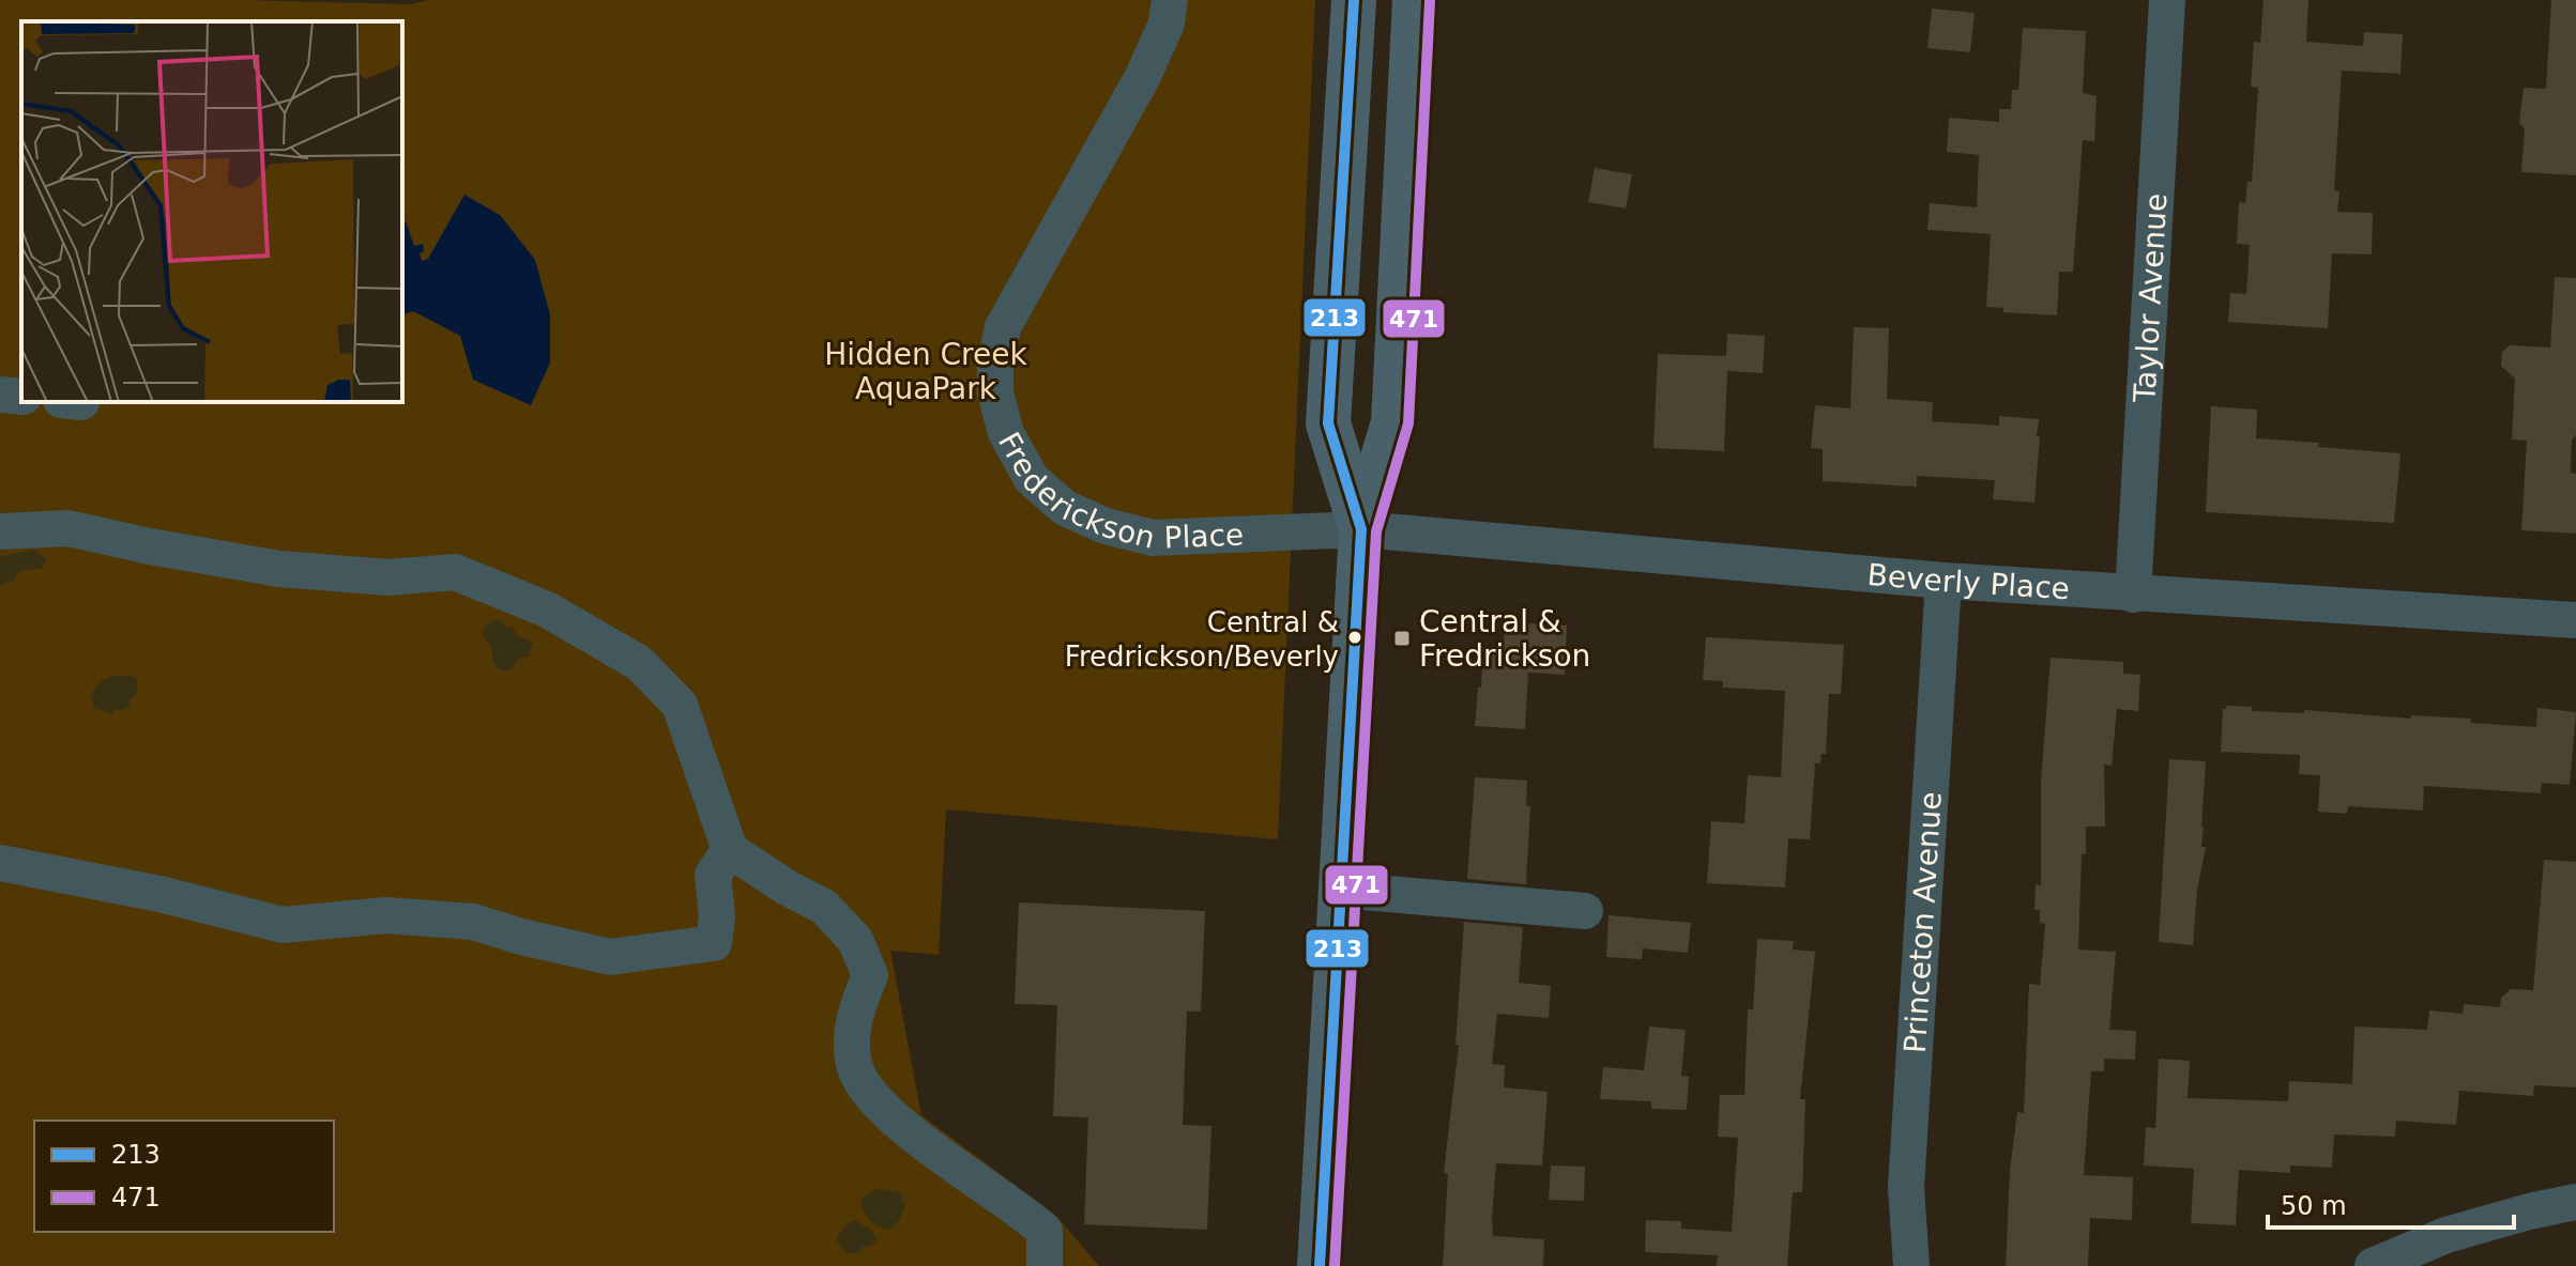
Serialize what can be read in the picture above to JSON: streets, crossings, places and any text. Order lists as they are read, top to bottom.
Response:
{
  "streets": {
    "street": [
      "Taylor Avenue",
      "Frederickson Place",
      "Beverly Place",
      "Princeton Avenue"
    ]
  },
  "crossings": [
    ["Taylor Avenue", "Beverly Place"],
    ["Frederickson Place", "Beverly Place"],
    ["Beverly Place", "Princeton Avenue"]
  ],
  "parks": ["Hidden Creek AquaPark"],
  "places": {
    "other": ["Central & Fredrickson/Beverly"],
    "transit": ["Central & Fredrickson"]
  },
  "lines": ["transit line 213", "transit line 471"],
  "legend": ["213", "471"],
  "scale_bar": "50 m"
}
